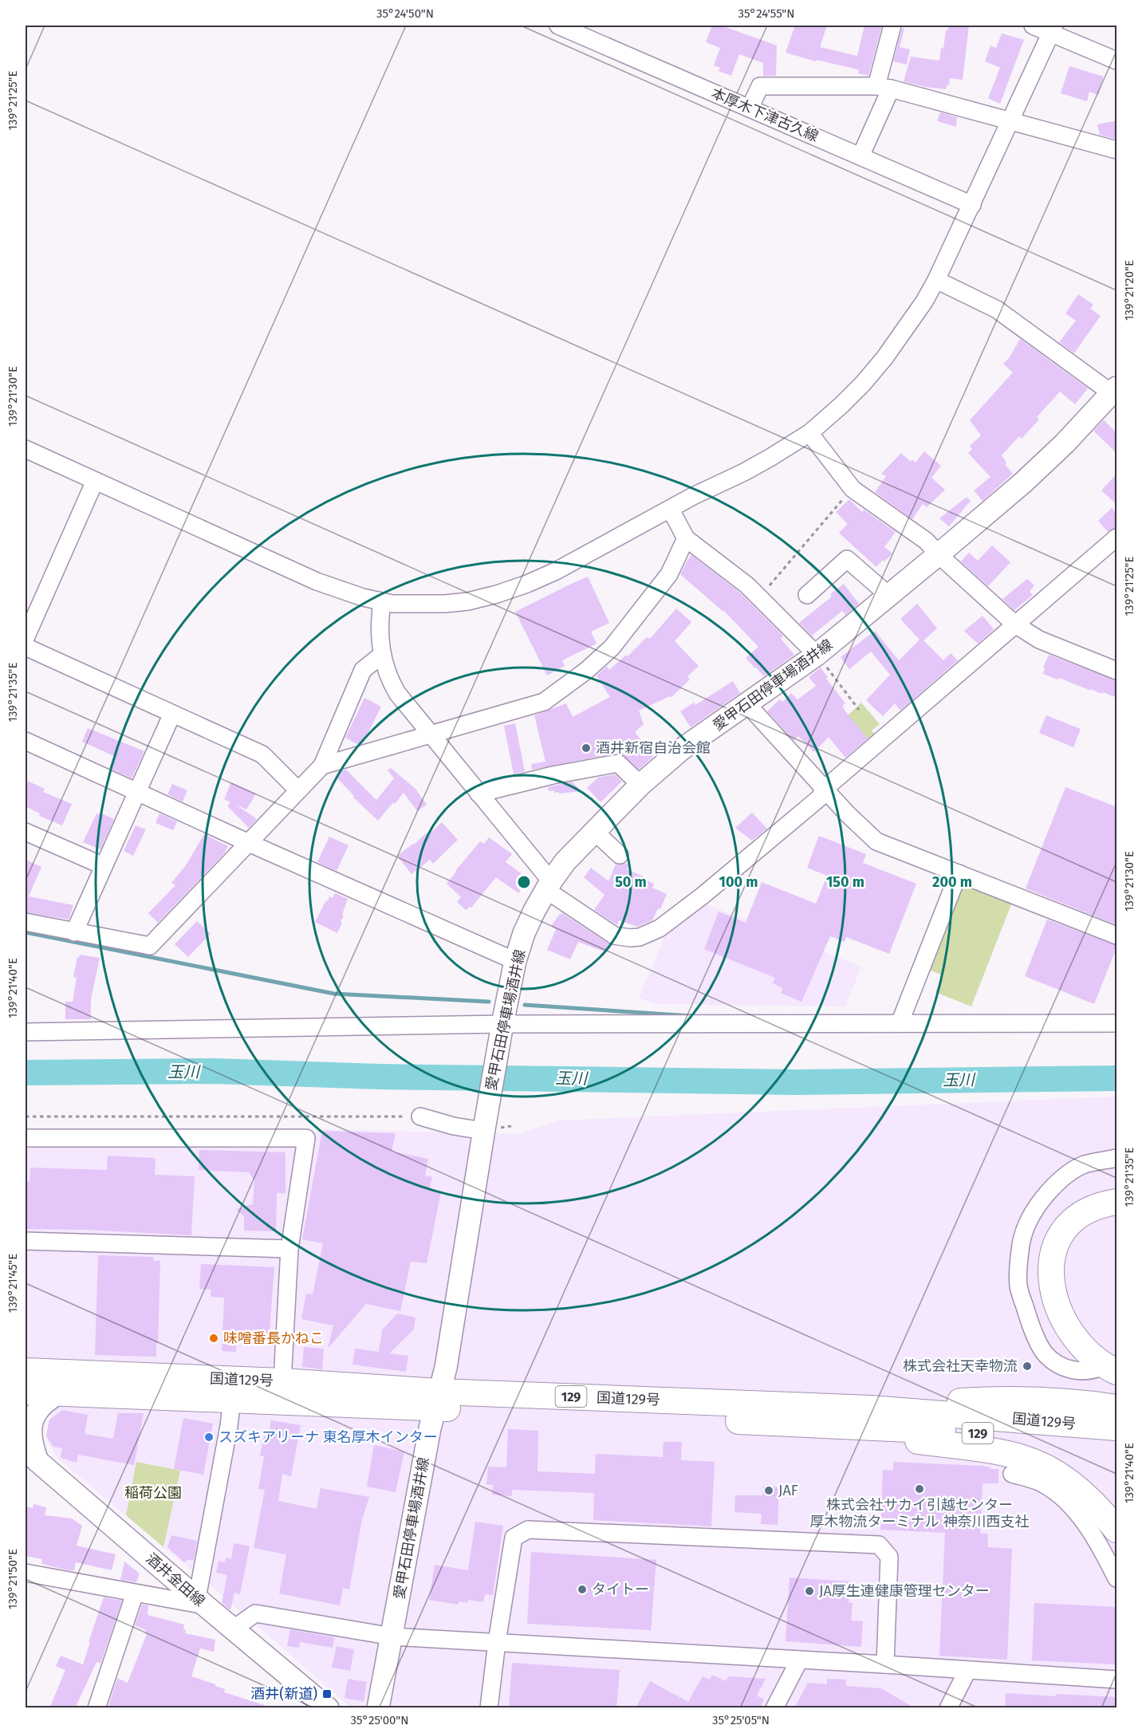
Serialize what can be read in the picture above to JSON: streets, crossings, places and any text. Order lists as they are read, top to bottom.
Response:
{
  "streets": {
    "highway": ["国道129号", "129"],
    "main road": ["愛甲石田停車場酒井線", "酒井金田線"],
    "street": ["本厚木下津古久線"]
  },
  "crossings": [
    ["愛甲石田停車場酒井線", "国道129号"]
  ],
  "water": ["玉川"],
  "parks": ["稲荷公園"],
  "places": {
    "other": [
      "酒井新宿自治会館",
      "味噌番長かねこ",
      "株式会社天幸物流",
      "スズキアリーナ 東名厚木インター",
      "株式会社サカイ引越センター 厚木物流ターミナル 神奈川西支社",
      "JAF",
      "タイトー",
      "JA厚生連健康管理センター"
    ],
    "transit": ["酒井(新道)"]
  },
  "coordinates": [
    "35°24'50\"N",
    "35°24'55\"N",
    "139°21'25\"E",
    "139°21'20\"E",
    "139°21'30\"E",
    "139°21'35\"E",
    "139°21'40\"E",
    "139°21'45\"E",
    "139°21'50\"E",
    "35°25'00\"N",
    "35°25'05\"N"
  ],
  "rings": [
    "50 m",
    "100 m",
    "150 m",
    "200 m"
  ]
}
